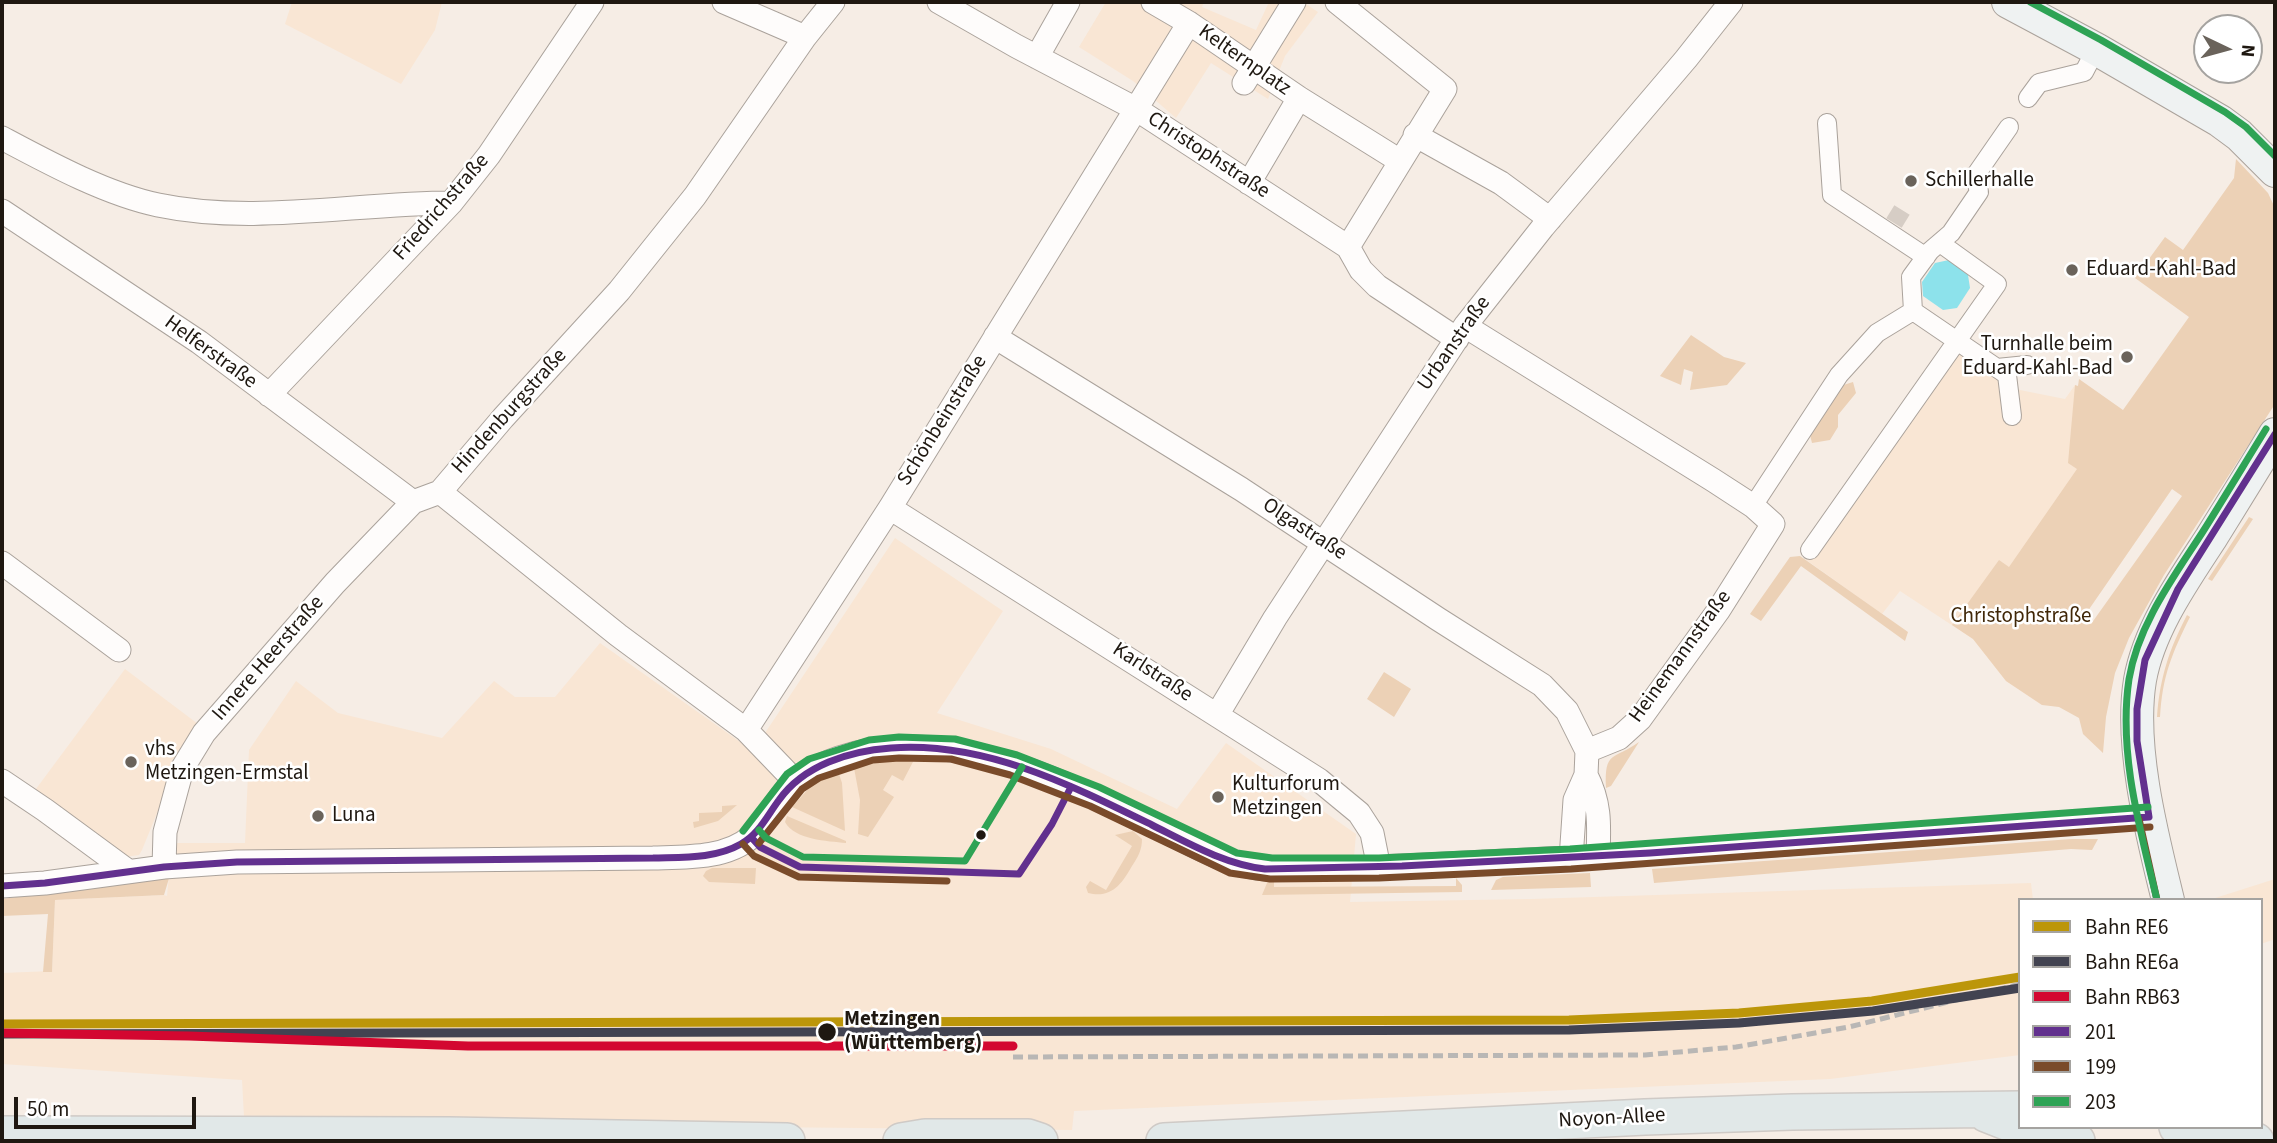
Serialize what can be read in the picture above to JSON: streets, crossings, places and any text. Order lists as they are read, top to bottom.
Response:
{
  "streets": {
    "main road": ["Noyon-Allee"],
    "street": [
      "Kelternplatz",
      "Christophstraße",
      "Friedrichstraße",
      "Urbanstraße",
      "Helferstraße",
      "Hindenburgstraße",
      "Schönbeinstraße",
      "Olgastraße",
      "Heinemannstraße",
      "Innere Heerstraße",
      "Karlstraße"
    ]
  },
  "crossings": [
    ["Kelternplatz", "Christophstraße"],
    ["Kelternplatz", "Schönbeinstraße"],
    ["Christophstraße", "Urbanstraße"],
    ["Christophstraße", "Schönbeinstraße"],
    ["Christophstraße", "Heinemannstraße"],
    ["Friedrichstraße", "Helferstraße"],
    ["Urbanstraße", "Olgastraße"],
    ["Urbanstraße", "Karlstraße"],
    ["Helferstraße", "Innere Heerstraße"],
    ["Hindenburgstraße", "Schönbeinstraße"],
    ["Hindenburgstraße", "Innere Heerstraße"],
    ["Schönbeinstraße", "Olgastraße"],
    ["Schönbeinstraße", "Karlstraße"],
    ["Olgastraße", "Heinemannstraße"]
  ],
  "parks": ["Christophstraße"],
  "places": [
    "Schillerhalle",
    "Eduard-Kahl-Bad",
    "Turnhalle beim Eduard-Kahl-Bad",
    "vhs Metzingen-Ermstal",
    "Kulturforum Metzingen",
    "Luna",
    "Metzingen (Württemberg)"
  ],
  "lines": [
    "transit line 203",
    "transit line 201",
    "transit line 199",
    "rail line RE6",
    "rail line RE6a",
    "rail line RB63"
  ],
  "legend": [
    "Bahn RE6",
    "Bahn RE6a",
    "Bahn RB63",
    "201",
    "199",
    "203"
  ],
  "scale_bar": "50 m",
  "north": "right"
}
